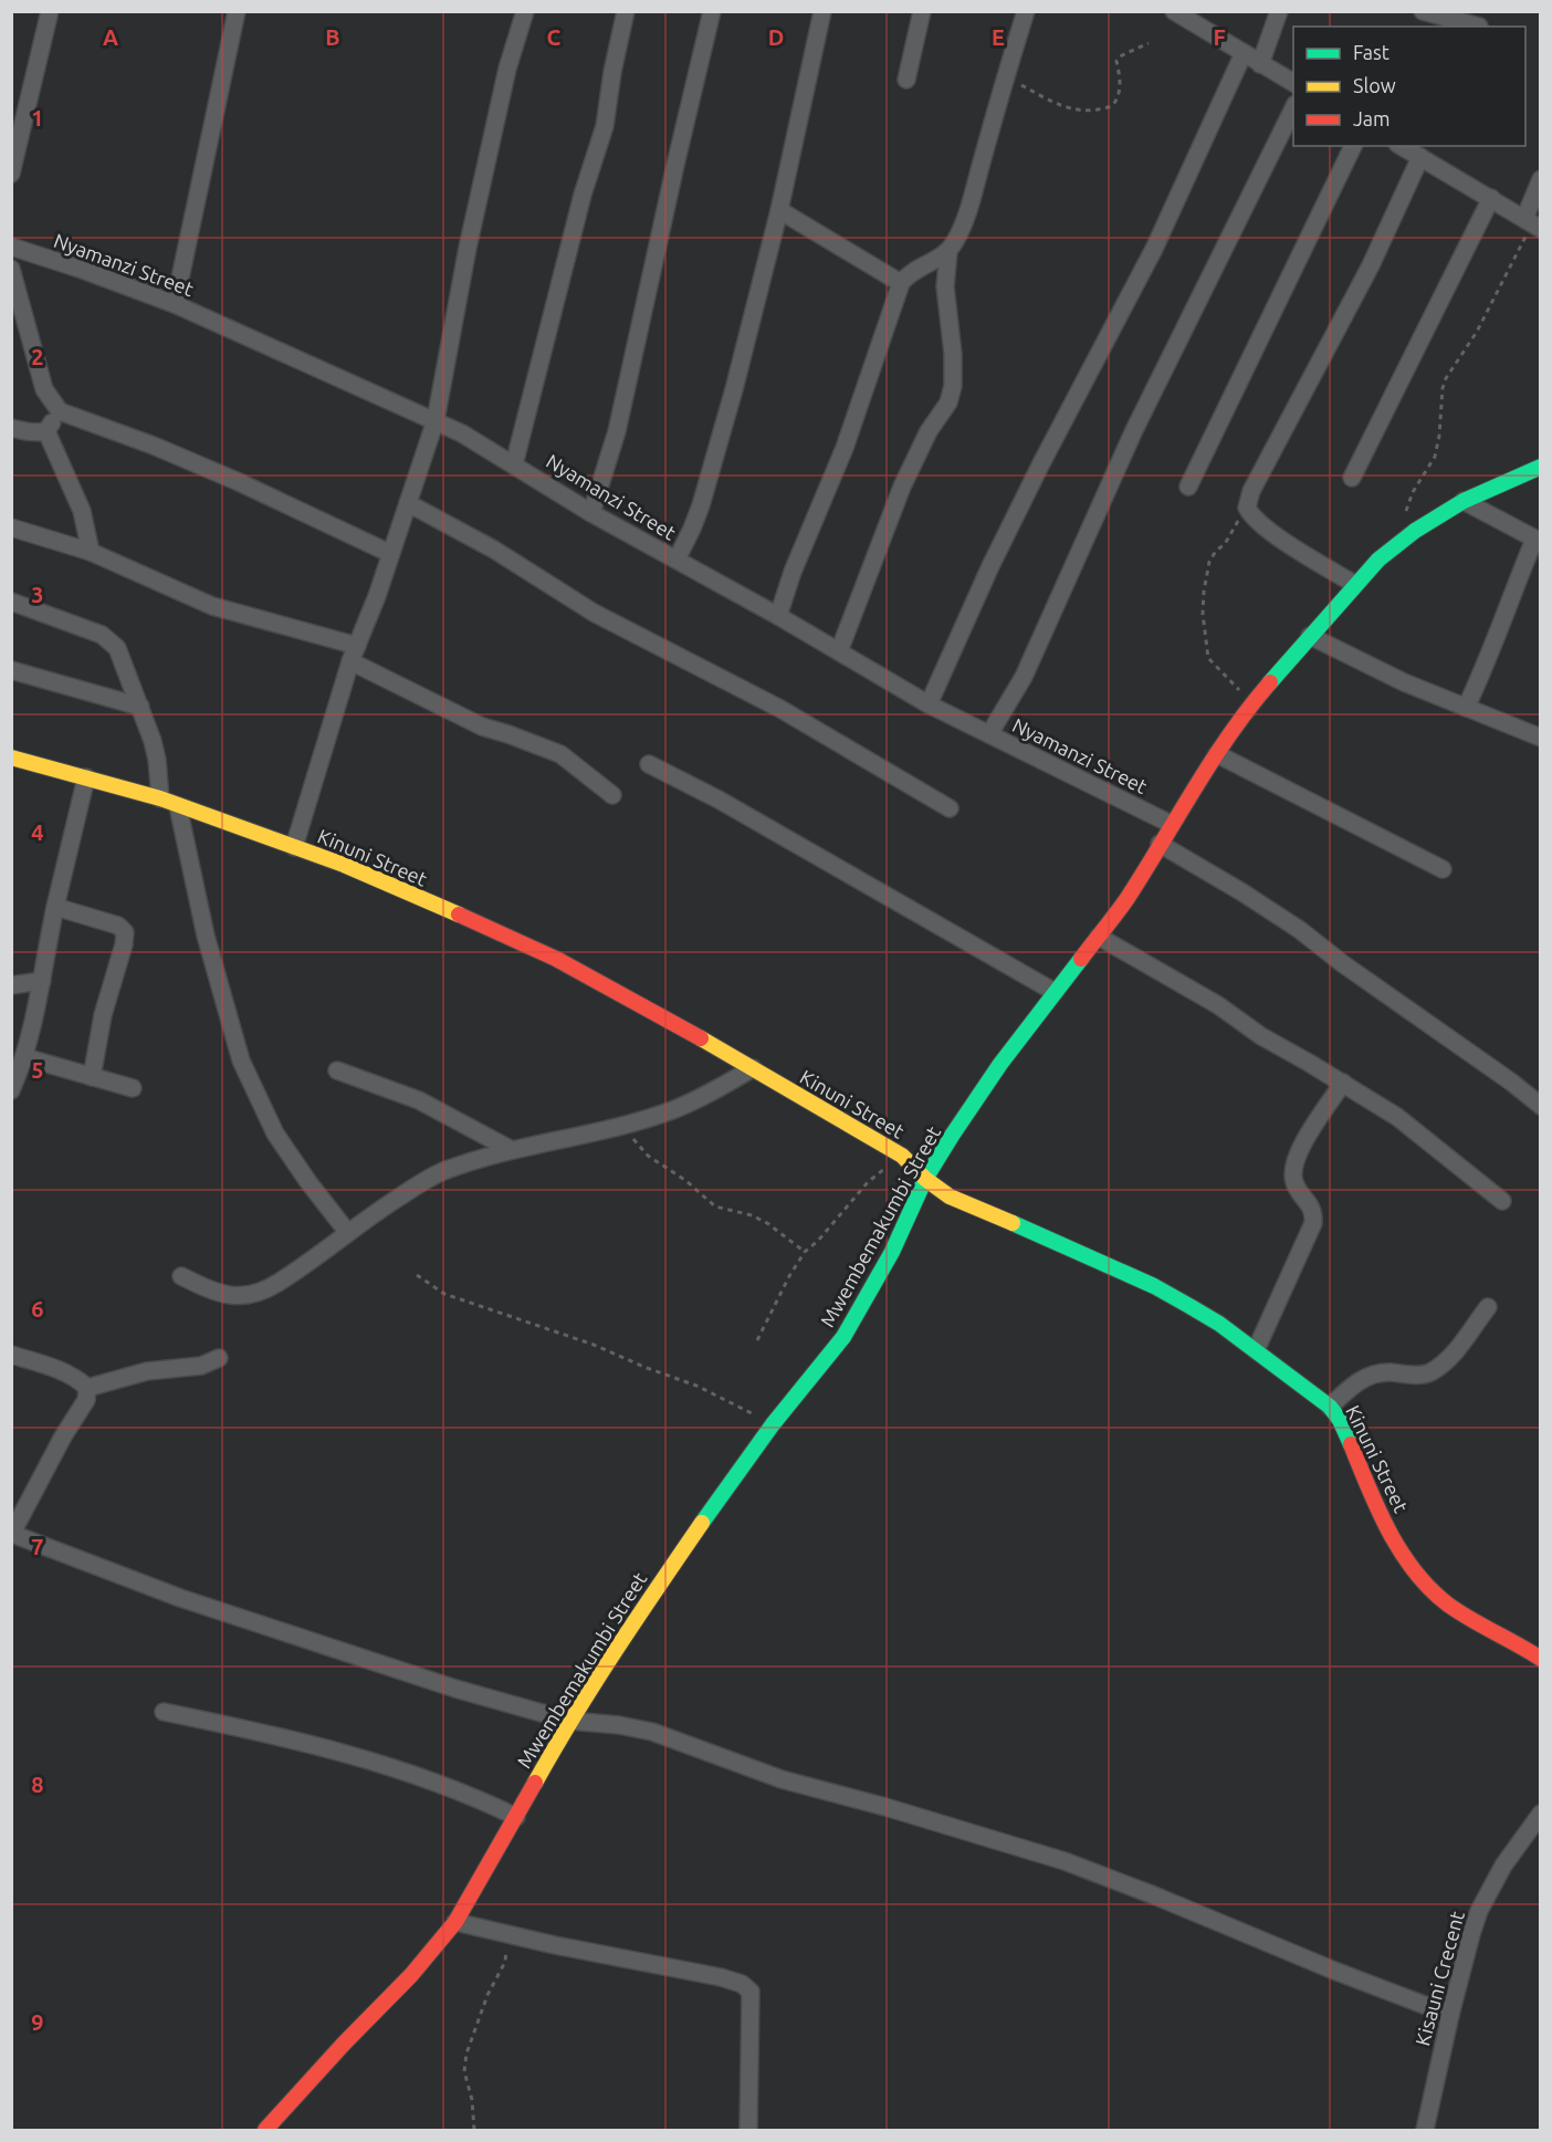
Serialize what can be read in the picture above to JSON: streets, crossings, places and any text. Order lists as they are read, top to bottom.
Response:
{
  "streets": {
    "street": [
      "Nyamanzi Street",
      "Kinuni Street",
      "Mwembemakumbi Street",
      "Kisauni Crecent"
    ]
  },
  "crossings": [
    ["Nyamanzi Street", "Mwembemakumbi Street"],
    ["Kinuni Street", "Mwembemakumbi Street"]
  ],
  "legend": ["Fast", "Slow", "Jam"],
  "grid": {
    "columns": [
      "A",
      "B",
      "C",
      "D",
      "E",
      "F"
    ],
    "rows": [
      "1",
      "2",
      "3",
      "4",
      "5",
      "6",
      "7",
      "8",
      "9"
    ]
  }
}
